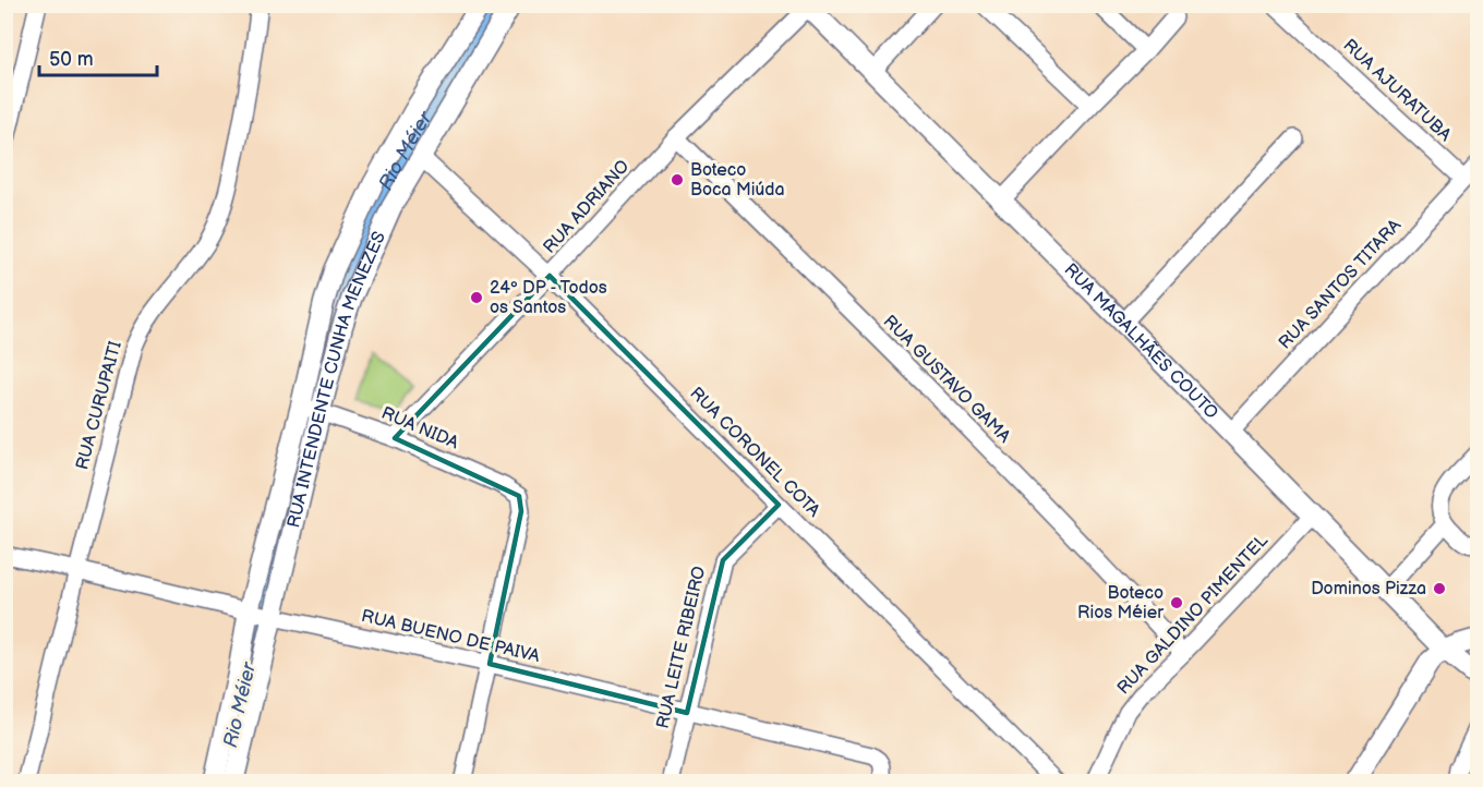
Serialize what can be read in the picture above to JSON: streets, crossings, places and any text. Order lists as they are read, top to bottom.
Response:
{
  "streets": {
    "street": [
      "RUA AJURATUBA",
      "RUA ADRIANO",
      "RUA SANTOS TITARA",
      "RUA MAGALHÃES COUTO",
      "RUA INTENDENTE CUNHA MENEZES",
      "RUA GUSTAVO GAMA",
      "RUA CURUPAITI",
      "RUA NIDA",
      "RUA CORONEL COTA",
      "RUA GALDINO PIMENTEL",
      "RUA BUENO DE PAIVA",
      "RUA LEITE RIBEIRO"
    ]
  },
  "crossings": [
    ["RUA AJURATUBA", "RUA SANTOS TITARA"],
    ["RUA ADRIANO", "RUA MAGALHÃES COUTO"],
    ["RUA ADRIANO", "RUA GUSTAVO GAMA"],
    ["RUA ADRIANO", "RUA NIDA"],
    ["RUA ADRIANO", "RUA CORONEL COTA"],
    ["RUA SANTOS TITARA", "RUA MAGALHÃES COUTO"],
    ["RUA MAGALHÃES COUTO", "RUA GALDINO PIMENTEL"],
    ["RUA INTENDENTE CUNHA MENEZES", "RUA NIDA"],
    ["RUA INTENDENTE CUNHA MENEZES", "RUA CORONEL COTA"],
    ["RUA INTENDENTE CUNHA MENEZES", "RUA BUENO DE PAIVA"],
    ["RUA GUSTAVO GAMA", "RUA GALDINO PIMENTEL"],
    ["RUA CURUPAITI", "RUA BUENO DE PAIVA"],
    ["RUA NIDA", "RUA BUENO DE PAIVA"],
    ["RUA CORONEL COTA", "RUA LEITE RIBEIRO"],
    ["RUA BUENO DE PAIVA", "RUA LEITE RIBEIRO"]
  ],
  "water": ["Rio Méier"],
  "places": [
    "Boteco Boca Miúda",
    "24º DP - Todos os Santos",
    "Dominos Pizza",
    "Boteco Rios Méier"
  ],
  "scale_bar": "50 m"
}
